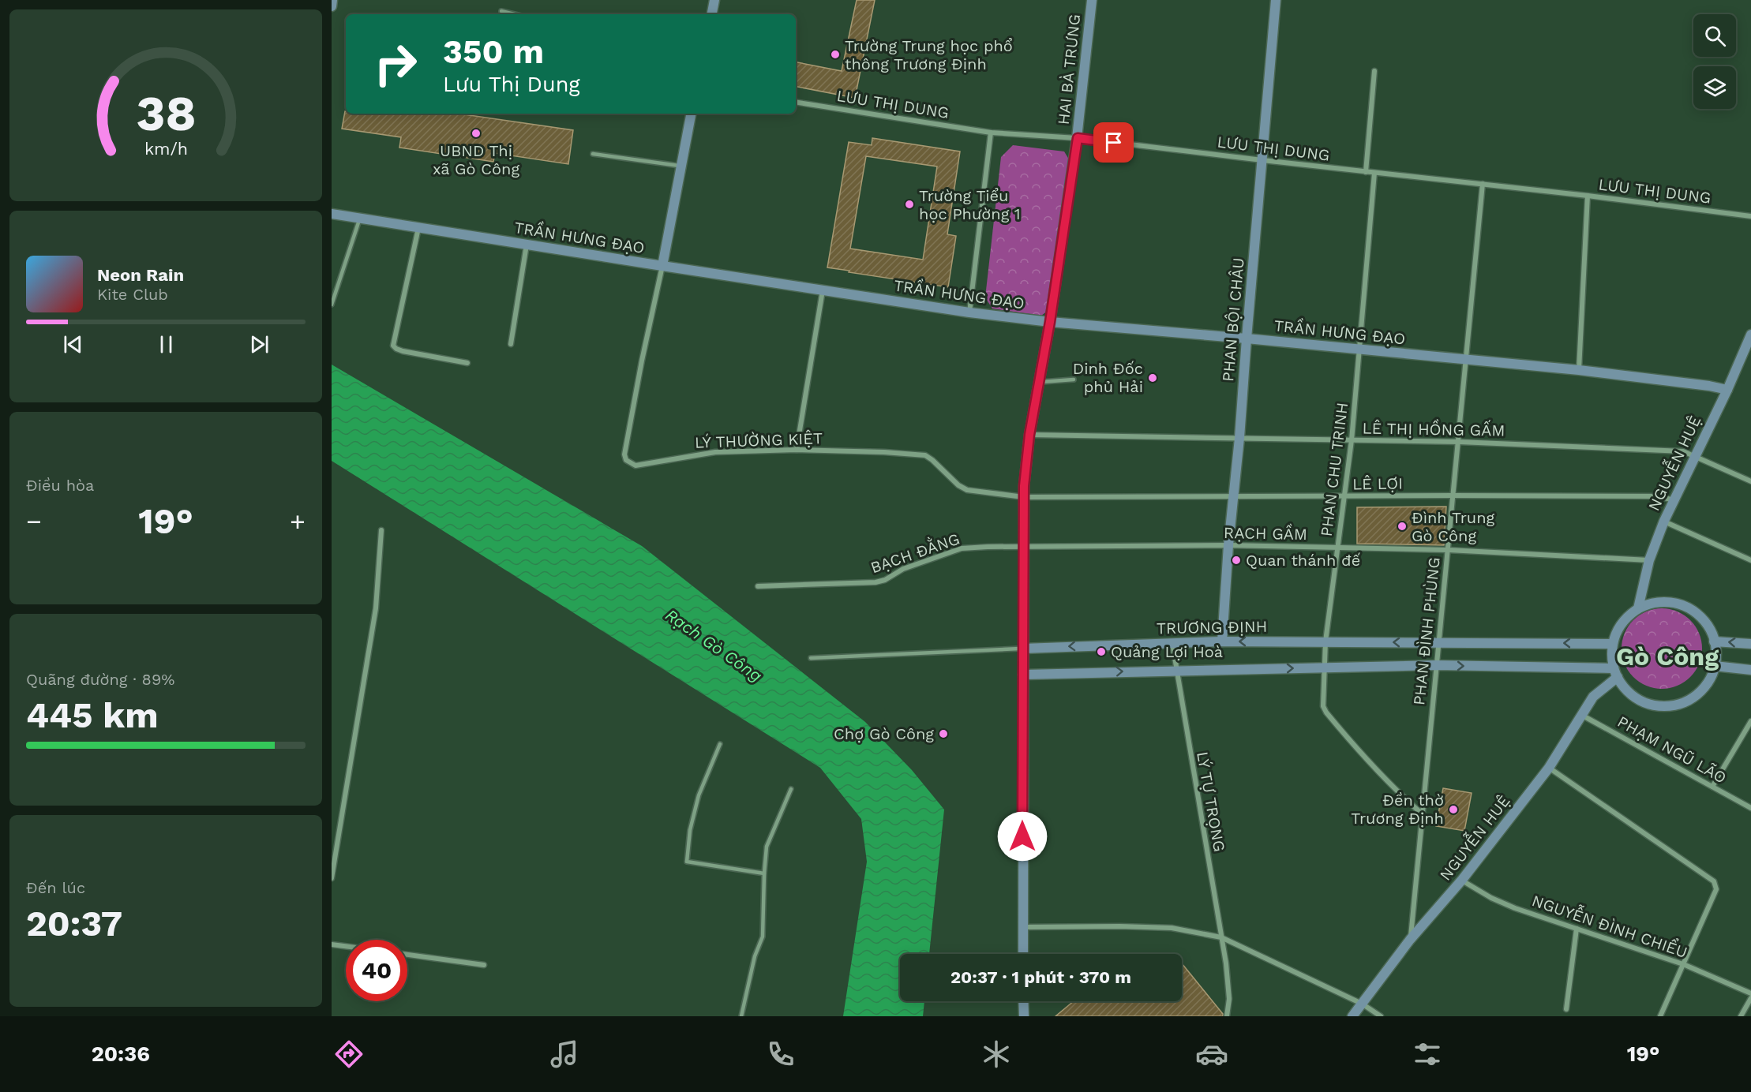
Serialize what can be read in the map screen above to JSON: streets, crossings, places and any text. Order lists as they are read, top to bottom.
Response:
{
  "streets": {
    "street": [
      "HAI BÀ TRƯNG",
      "LƯU THỊ DUNG",
      "TRẦN HƯNG ĐẠO",
      "PHAN BỘI CHÂU",
      "LÊ THỊ HỒNG GẤM",
      "LÝ THƯỜNG KIỆT",
      "NGUYỄN HUỆ",
      "PHAN CHU TRINH",
      "LÊ LỢI",
      "RẠCH GẦM",
      "BẠCH ĐẰNG",
      "TRƯƠNG ĐỊNH",
      "PHAN ĐÌNH PHÙNG",
      "PHẠM NGŨ LÃO",
      "LÝ TỰ TRỌNG",
      "NGUYỄN ĐÌNH CHIỂU"
    ]
  },
  "crossings": [
    ["HAI BÀ TRƯNG", "LƯU THỊ DUNG"],
    ["HAI BÀ TRƯNG", "TRẦN HƯNG ĐẠO"],
    ["HAI BÀ TRƯNG", "LÊ THỊ HỒNG GẤM"],
    ["HAI BÀ TRƯNG", "LÝ THƯỜNG KIỆT"],
    ["HAI BÀ TRƯNG", "LÊ LỢI"],
    ["HAI BÀ TRƯNG", "RẠCH GẦM"],
    ["HAI BÀ TRƯNG", "BẠCH ĐẰNG"],
    ["HAI BÀ TRƯNG", "TRƯƠNG ĐỊNH"],
    ["LƯU THỊ DUNG", "PHAN BỘI CHÂU"],
    ["LƯU THỊ DUNG", "PHAN CHU TRINH"],
    ["LƯU THỊ DUNG", "PHAN ĐÌNH PHÙNG"],
    ["TRẦN HƯNG ĐẠO", "PHAN BỘI CHÂU"],
    ["TRẦN HƯNG ĐẠO", "LÝ THƯỜNG KIỆT"],
    ["TRẦN HƯNG ĐẠO", "NGUYỄN HUỆ"],
    ["TRẦN HƯNG ĐẠO", "PHAN CHU TRINH"],
    ["TRẦN HƯNG ĐẠO", "PHAN ĐÌNH PHÙNG"],
    ["PHAN BỘI CHÂU", "LÊ THỊ HỒNG GẤM"],
    ["PHAN BỘI CHÂU", "LÊ LỢI"],
    ["PHAN BỘI CHÂU", "RẠCH GẦM"],
    ["PHAN BỘI CHÂU", "TRƯƠNG ĐỊNH"],
    ["LÊ THỊ HỒNG GẤM", "NGUYỄN HUỆ"],
    ["LÊ THỊ HỒNG GẤM", "PHAN CHU TRINH"],
    ["LÊ THỊ HỒNG GẤM", "PHAN ĐÌNH PHÙNG"],
    ["LÝ THƯỜNG KIỆT", "LÊ LỢI"],
    ["NGUYỄN HUỆ", "LÊ LỢI"],
    ["NGUYỄN HUỆ", "RẠCH GẦM"],
    ["NGUYỄN HUỆ", "TRƯƠNG ĐỊNH"],
    ["NGUYỄN HUỆ", "PHAN ĐÌNH PHÙNG"],
    ["NGUYỄN HUỆ", "PHẠM NGŨ LÃO"],
    ["NGUYỄN HUỆ", "NGUYỄN ĐÌNH CHIỂU"],
    ["PHAN CHU TRINH", "LÊ LỢI"],
    ["PHAN CHU TRINH", "RẠCH GẦM"],
    ["PHAN CHU TRINH", "TRƯƠNG ĐỊNH"],
    ["PHAN CHU TRINH", "PHAN ĐÌNH PHÙNG"],
    ["LÊ LỢI", "PHAN ĐÌNH PHÙNG"],
    ["RẠCH GẦM", "BẠCH ĐẰNG"],
    ["RẠCH GẦM", "PHAN ĐÌNH PHÙNG"],
    ["TRƯƠNG ĐỊNH", "PHAN ĐÌNH PHÙNG"],
    ["TRƯƠNG ĐỊNH", "LÝ TỰ TRỌNG"]
  ],
  "districts": ["Gò Công"],
  "water": ["Rạch Gò Công"],
  "places": [
    "Trường Trung học phổ thông Trương Định",
    "UBND Thị xã Gò Công",
    "Trường Tiểu học Phường 1",
    "Dinh Đốc phủ Hải",
    "Đình Trung Gò Công",
    "Quan thánh đế",
    "Quảng Lợi Hoà",
    "Chợ Gò Công",
    "Đền thờ Trương Định"
  ],
  "page": {
    "turn": ["350 m", "Lưu Thị Dung"],
    "song": ["Neon Rain", "Kite Club"],
    "tile": [
      "Điều hòa",
      ["Quãng đường · 89%", "445 km"],
      ["Đến lúc", "20:37"]
    ],
    "heat": ["−", "19°", "+"],
    "limit": "40",
    "trip": "20:37 · 1 phút · 370 m",
    "tabs": ["20:36", "19°"],
    "gauge": ["38", "km/h"]
  }
}
